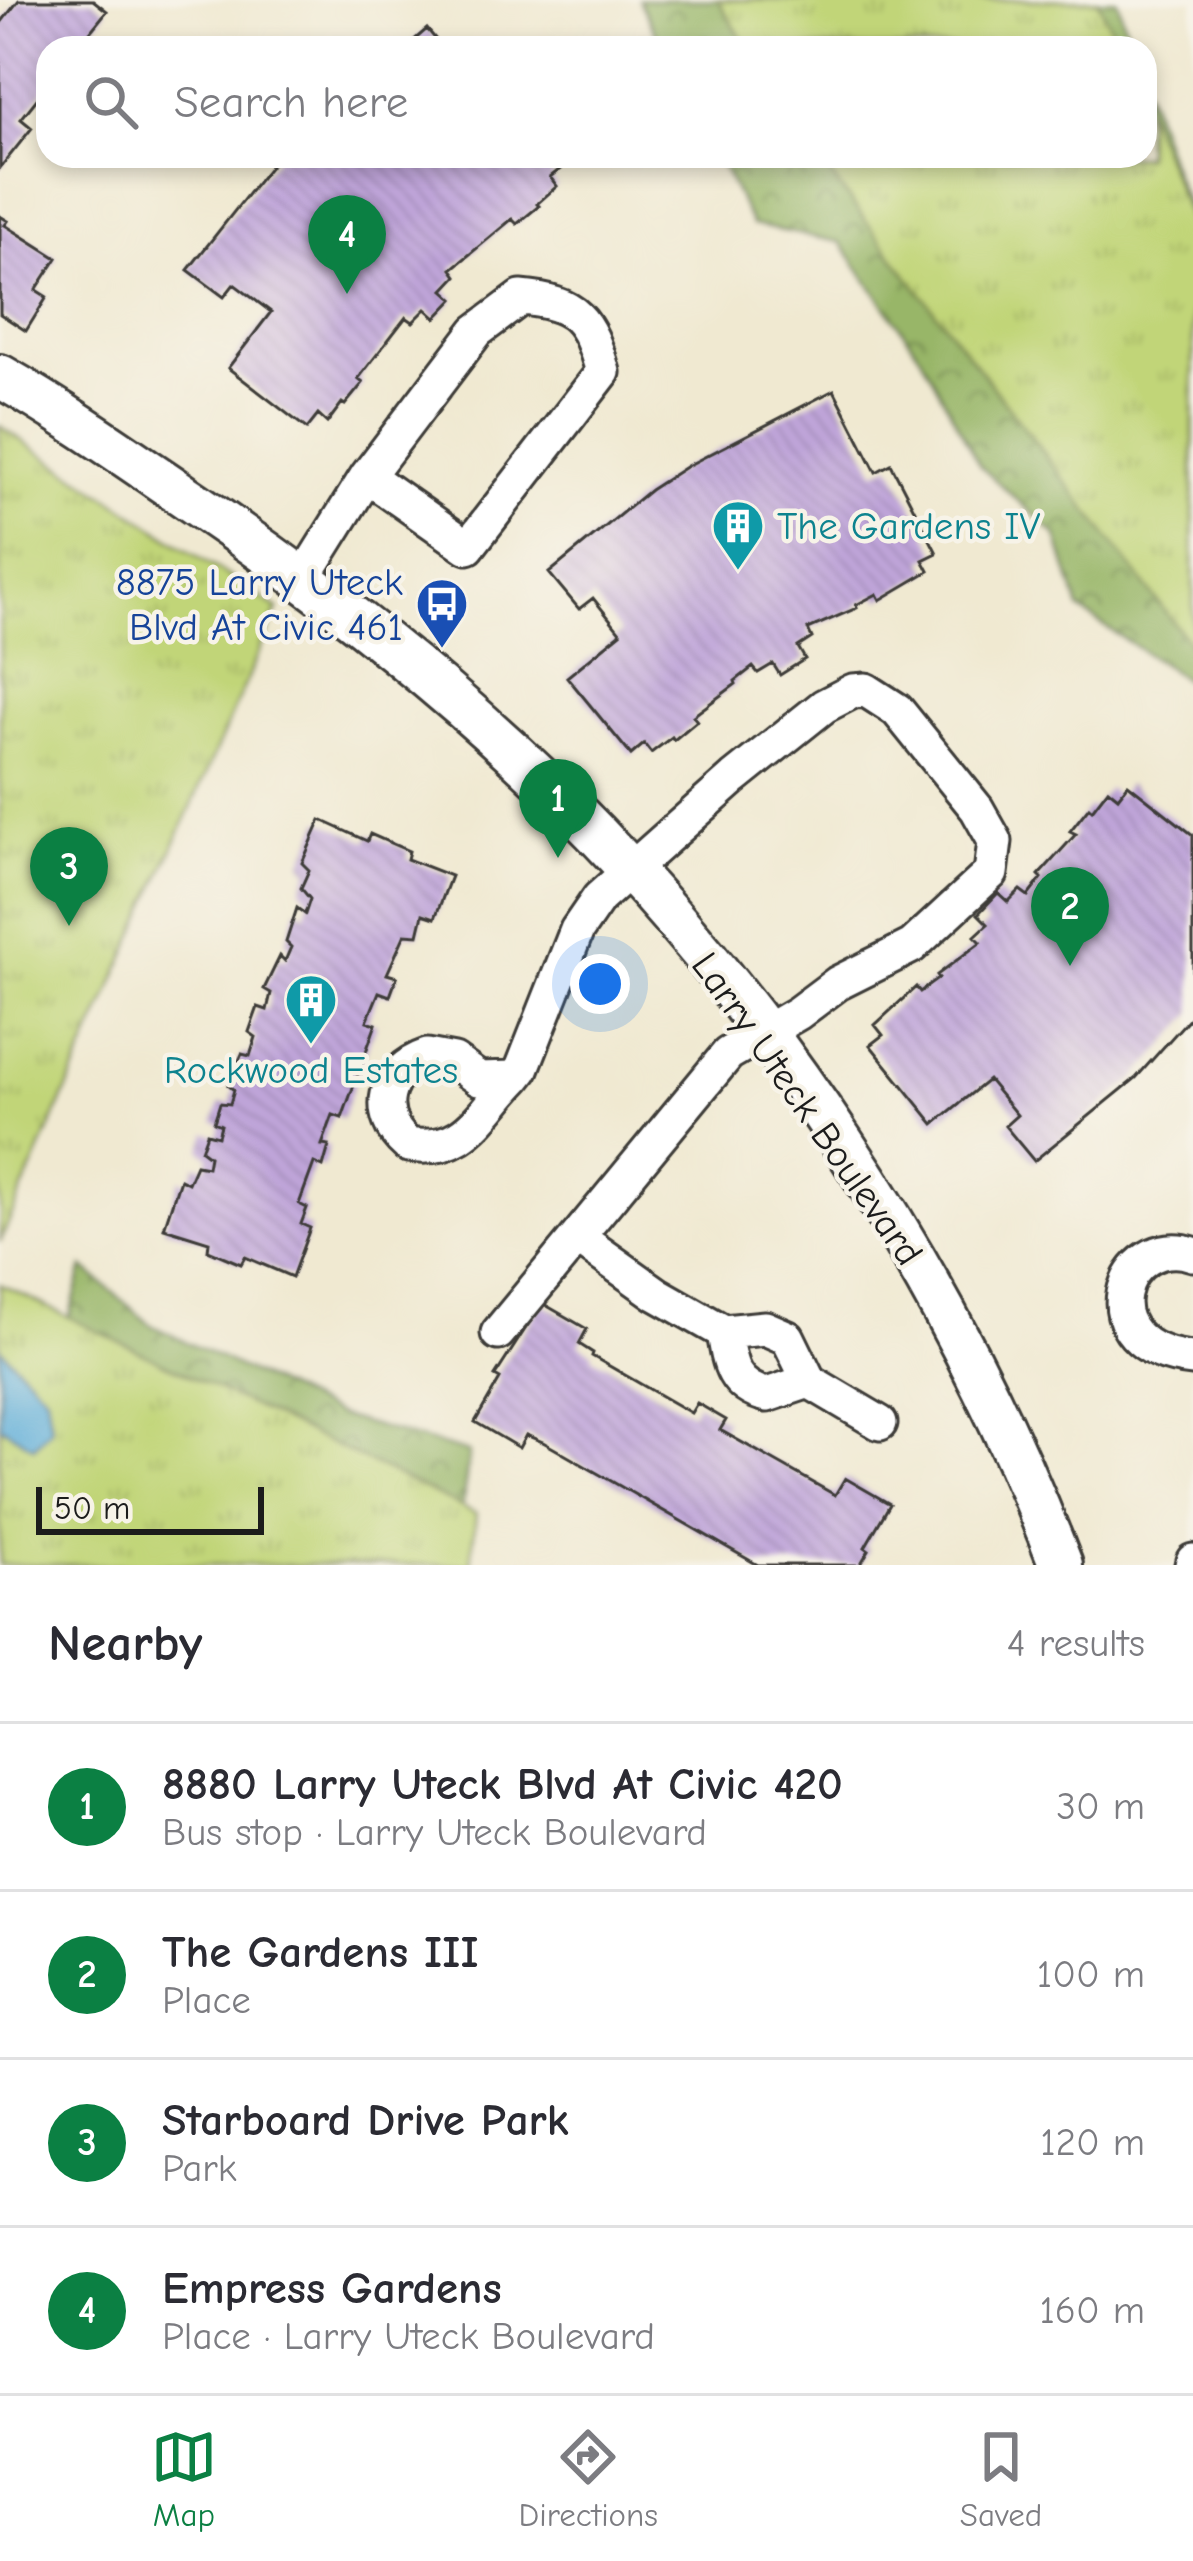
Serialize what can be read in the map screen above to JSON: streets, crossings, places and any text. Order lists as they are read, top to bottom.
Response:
{
  "streets": {
    "main road": ["Larry Uteck Boulevard"]
  },
  "places": {
    "building": ["The Gardens IV", "Rockwood Estates"],
    "bus stop": ["8875 Larry Uteck Blvd At Civic 461"]
  },
  "scale_bar": "50 m",
  "page": {
    "search": "Search here",
    "pins": [
      "4",
      "1",
      "3",
      "2"
    ],
    "scale": "50 m",
    "heading": ["Nearby", "4 results"],
    "list": [
      {
        "mark": "1",
        "name": "8880 Larry Uteck Blvd At Civic 420",
        "note": "Bus stop · Larry Uteck Boulevard",
        "value": "30 m"
      },
      {
        "mark": "2",
        "name": "The Gardens III",
        "note": "Place",
        "value": "100 m"
      },
      {
        "mark": "3",
        "name": "Starboard Drive Park",
        "note": "Park",
        "value": "120 m"
      },
      {
        "mark": "4",
        "name": "Empress Gardens",
        "note": "Place · Larry Uteck Boulevard",
        "value": "160 m"
      }
    ],
    "nav": ["Map", "Directions", "Saved"]
  }
}
